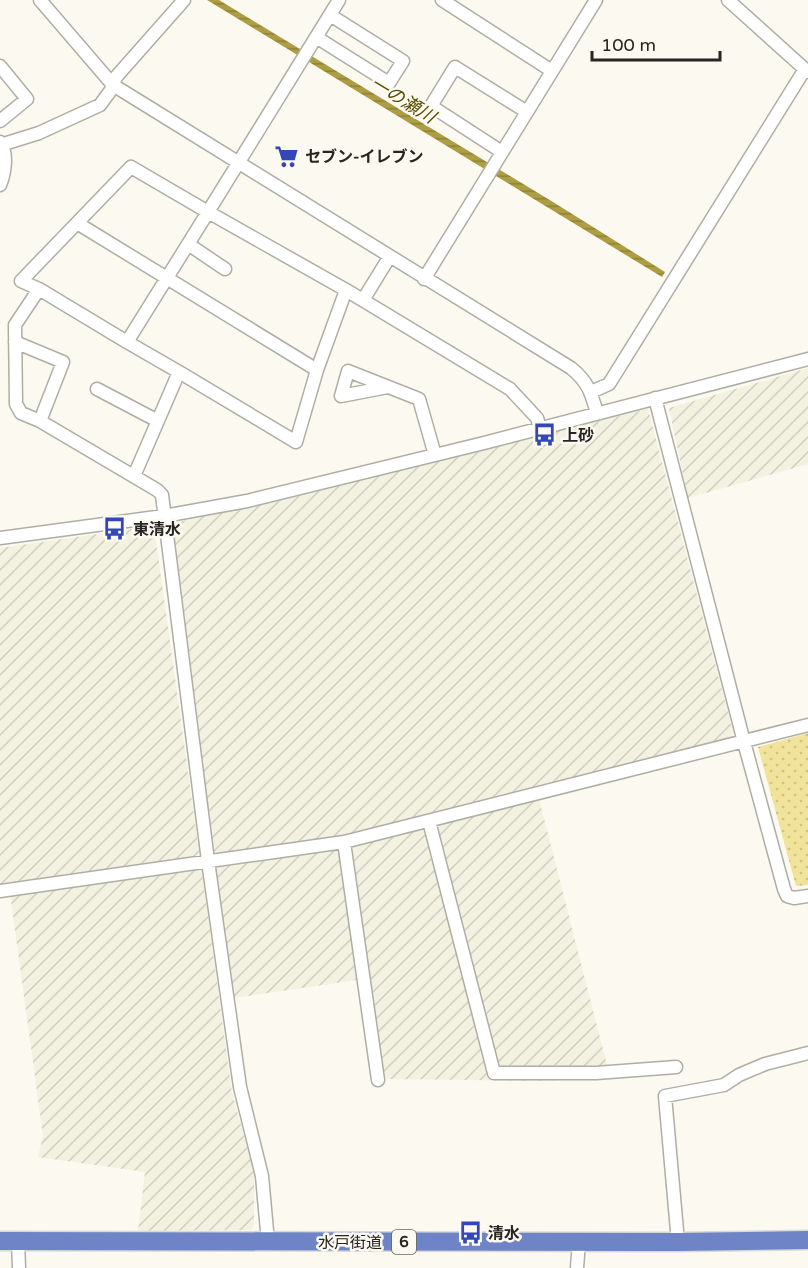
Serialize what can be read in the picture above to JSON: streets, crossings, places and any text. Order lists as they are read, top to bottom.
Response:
{
  "streets": {
    "highway": ["水戸街道", "6"]
  },
  "water": ["一の瀬川"],
  "places": {
    "supermarket": ["セブン-イレブン"],
    "bus stop": ["上砂", "東清水", "清水"]
  },
  "scale_bar": "100 m"
}
